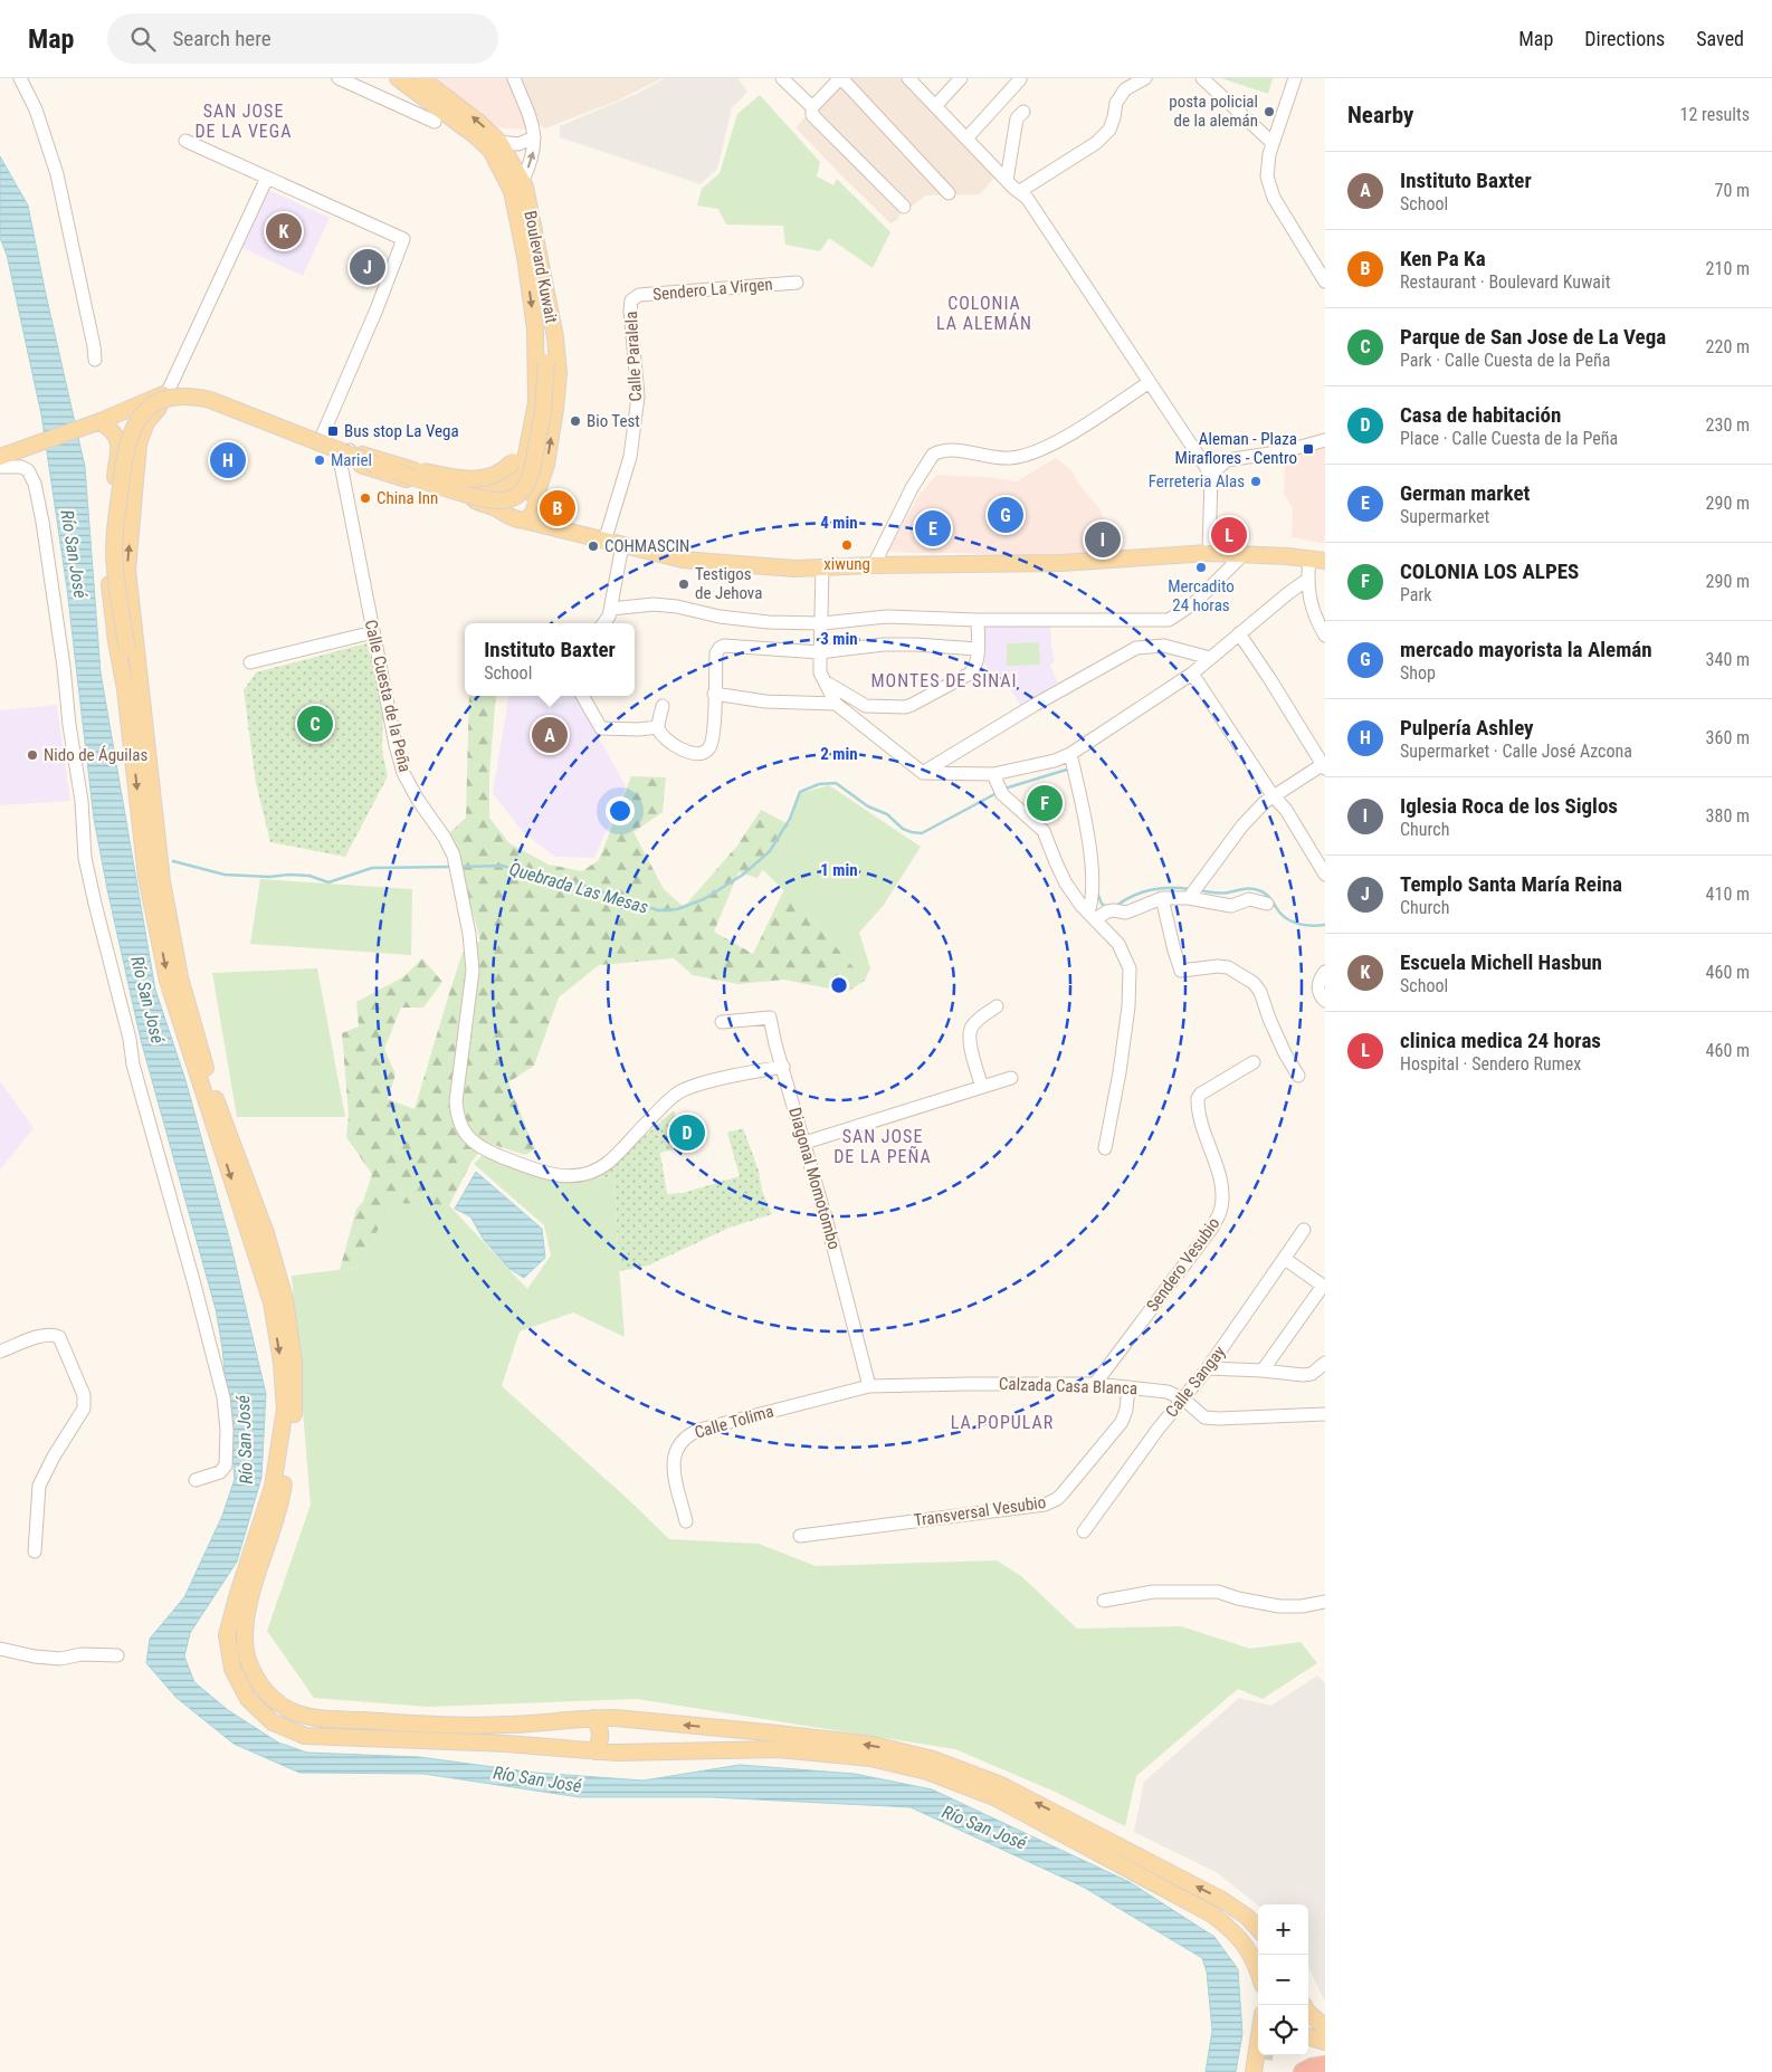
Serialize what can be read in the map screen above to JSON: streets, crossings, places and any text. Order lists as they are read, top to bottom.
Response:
{
  "streets": {
    "main road": ["Boulevard Kuwait"],
    "street": [
      "Sendero La Virgen",
      "Calle Paralela",
      "Calle Cuesta de la Peña",
      "Diagonal Momotombo",
      "Sendero Vesubio",
      "Calle Sangay",
      "Calzada Casa Blanca",
      "Calle Tolima",
      "Transversal Vesubio"
    ]
  },
  "crossings": [
    ["Sendero La Virgen", "Calle Paralela"],
    ["Calle Cuesta de la Peña", "Diagonal Momotombo"],
    ["Diagonal Momotombo", "Calzada Casa Blanca"],
    ["Diagonal Momotombo", "Calle Tolima"],
    ["Sendero Vesubio", "Calzada Casa Blanca"],
    ["Calle Sangay", "Calzada Casa Blanca"],
    ["Calzada Casa Blanca", "Calle Tolima"],
    ["Calzada Casa Blanca", "Transversal Vesubio"]
  ],
  "districts": [
    "SAN JOSE DE LA VEGA",
    "COLONIA LA ALEMÁN",
    "MONTES DE SINAI",
    "SAN JOSE DE LA PEÑA",
    "LA POPULAR"
  ],
  "water": ["Río San José", "Quebrada Las Mesas"],
  "places": {
    "other": [
      "posta policial de la alemán",
      "Bio Test",
      "Mariel",
      "Ferreteria Alas",
      "China Inn",
      "xiwung",
      "COHMASCIN",
      "Mercadito 24 horas",
      "Testigos de Jehova",
      "Nido de Águilas"
    ],
    "transit": ["Bus stop La Vega", "Aleman - Plaza Miraflores - Centro"]
  },
  "page": {
    "header": "Map",
    "search": "Search here",
    "nav": ["Map", "Directions", "Saved"],
    "heading": ["Nearby", "12 results"],
    "list": [
      {
        "mark": "A",
        "name": "Instituto Baxter",
        "note": "School",
        "value": "70 m"
      },
      {
        "mark": "B",
        "name": "Ken Pa Ka",
        "note": "Restaurant · Boulevard Kuwait",
        "value": "210 m"
      },
      {
        "mark": "C",
        "name": "Parque de San Jose de La Vega",
        "note": "Park · Calle Cuesta de la Peña",
        "value": "220 m"
      },
      {
        "mark": "D",
        "name": "Casa de habitación",
        "note": "Place · Calle Cuesta de la Peña",
        "value": "230 m"
      },
      {
        "mark": "E",
        "name": "German market",
        "note": "Supermarket",
        "value": "290 m"
      },
      {
        "mark": "F",
        "name": "COLONIA LOS ALPES",
        "note": "Park",
        "value": "290 m"
      },
      {
        "mark": "G",
        "name": "mercado mayorista la Alemán",
        "note": "Shop",
        "value": "340 m"
      },
      {
        "mark": "H",
        "name": "Pulpería Ashley",
        "note": "Supermarket · Calle José Azcona",
        "value": "360 m"
      },
      {
        "mark": "I",
        "name": "Iglesia Roca de los Siglos",
        "note": "Church",
        "value": "380 m"
      },
      {
        "mark": "J",
        "name": "Templo Santa María Reina",
        "note": "Church",
        "value": "410 m"
      },
      {
        "mark": "K",
        "name": "Escuela Michell Hasbun",
        "note": "School",
        "value": "460 m"
      },
      {
        "mark": "L",
        "name": "clinica medica 24 horas",
        "note": "Hospital · Sendero Rumex",
        "value": "460 m"
      }
    ],
    "pins": [
      "K",
      "J",
      "H",
      "B",
      "G",
      "E",
      "L",
      "I",
      "C",
      "A",
      "F",
      "D"
    ],
    "popup": ["Instituto Baxter", "School"],
    "map_buttons": ["+", "−"]
  },
  "rings": [
    "4 min",
    "3 min",
    "2 min",
    "1 min"
  ]
}
